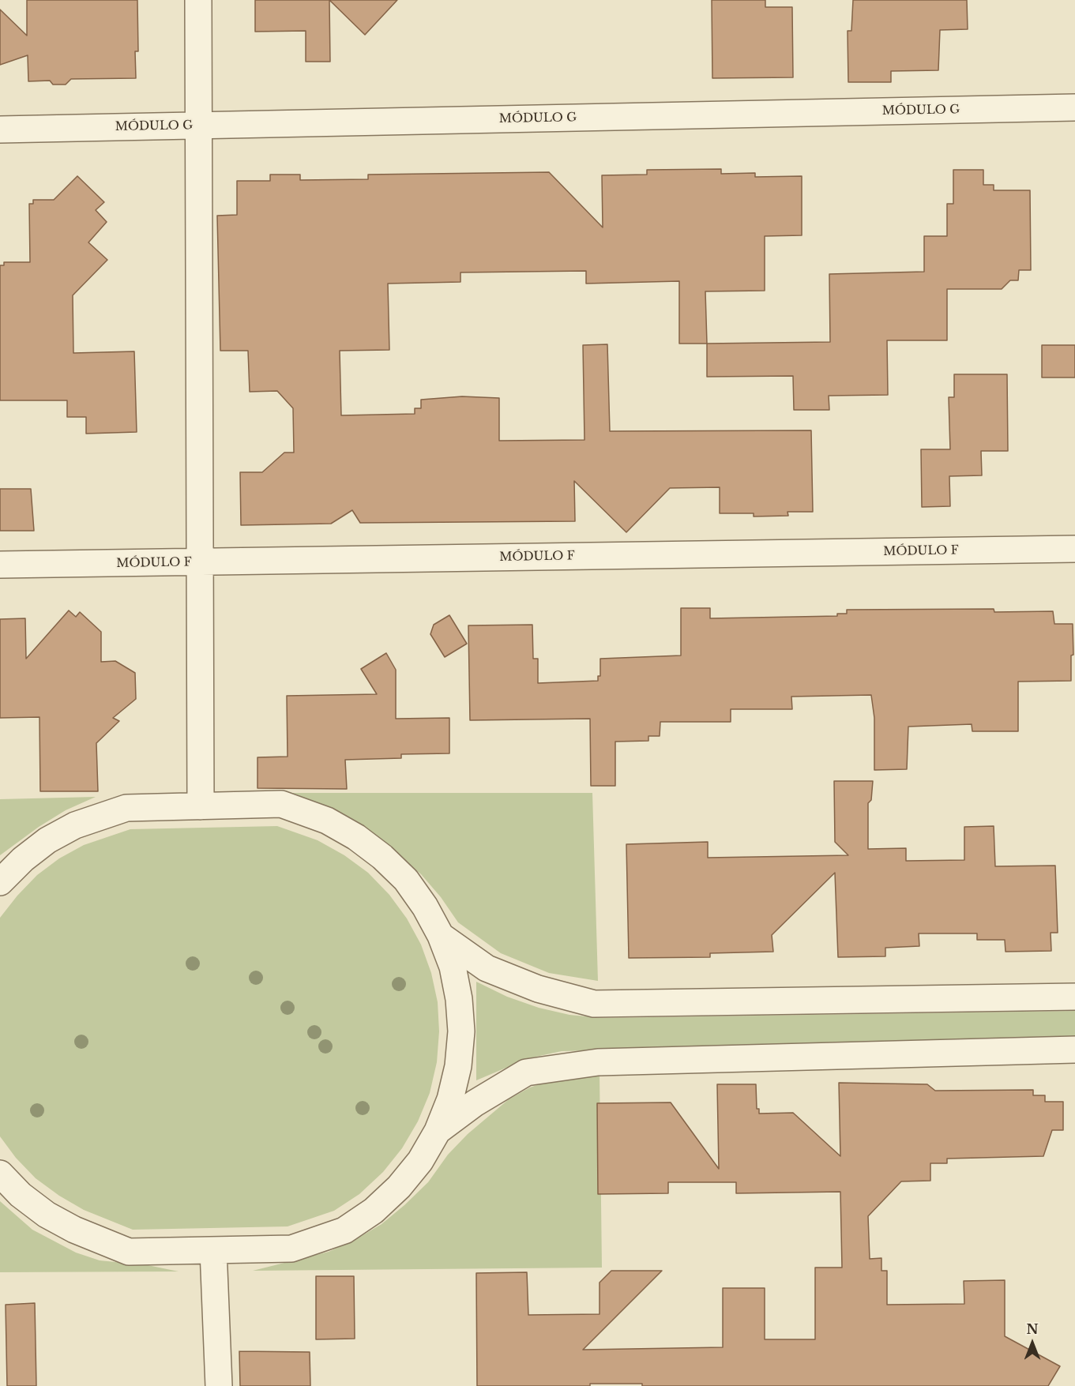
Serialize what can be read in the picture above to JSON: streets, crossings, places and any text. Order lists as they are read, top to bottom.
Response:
{
  "streets": {
    "street": ["MÓDULO G", "MÓDULO F"]
  },
  "north": "top"
}
